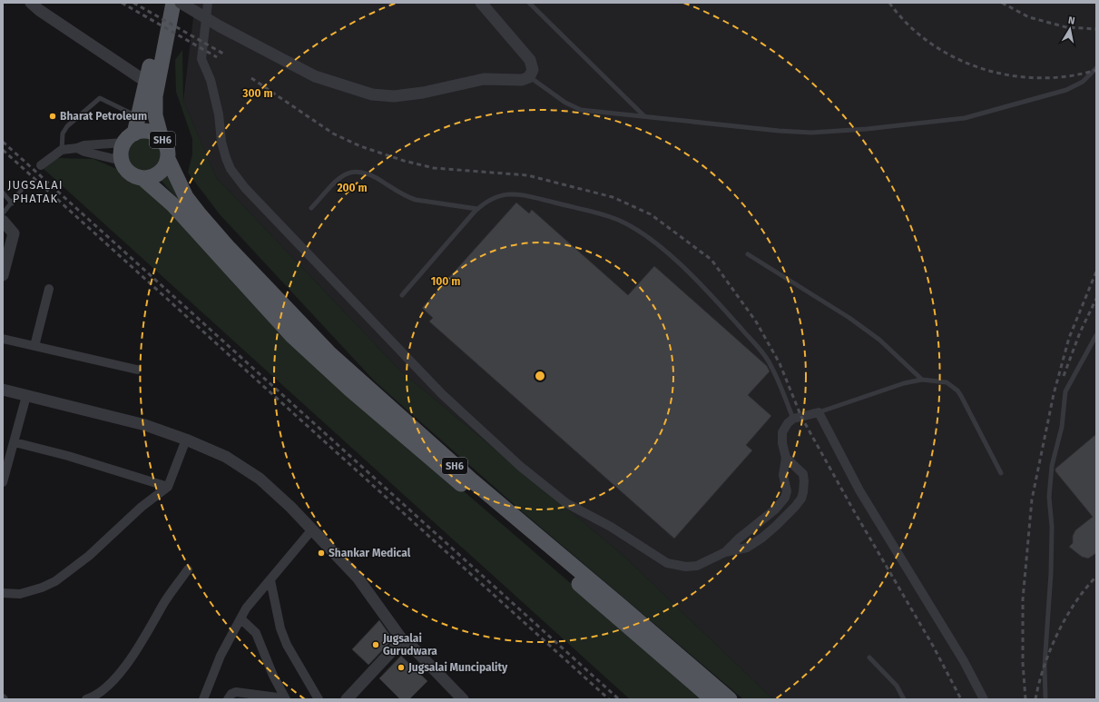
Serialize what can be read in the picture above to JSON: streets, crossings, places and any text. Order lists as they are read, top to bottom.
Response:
{
  "streets": {
    "main road": ["SH6"]
  },
  "districts": ["JUGSALAI PHATAK"],
  "places": [
    "Bharat Petroleum",
    "Shankar Medical",
    "Jugsalai Gurudwara",
    "Jugsalai Muncipality"
  ],
  "north": "top",
  "rings": ["300 m", "200 m", "100 m"]
}
